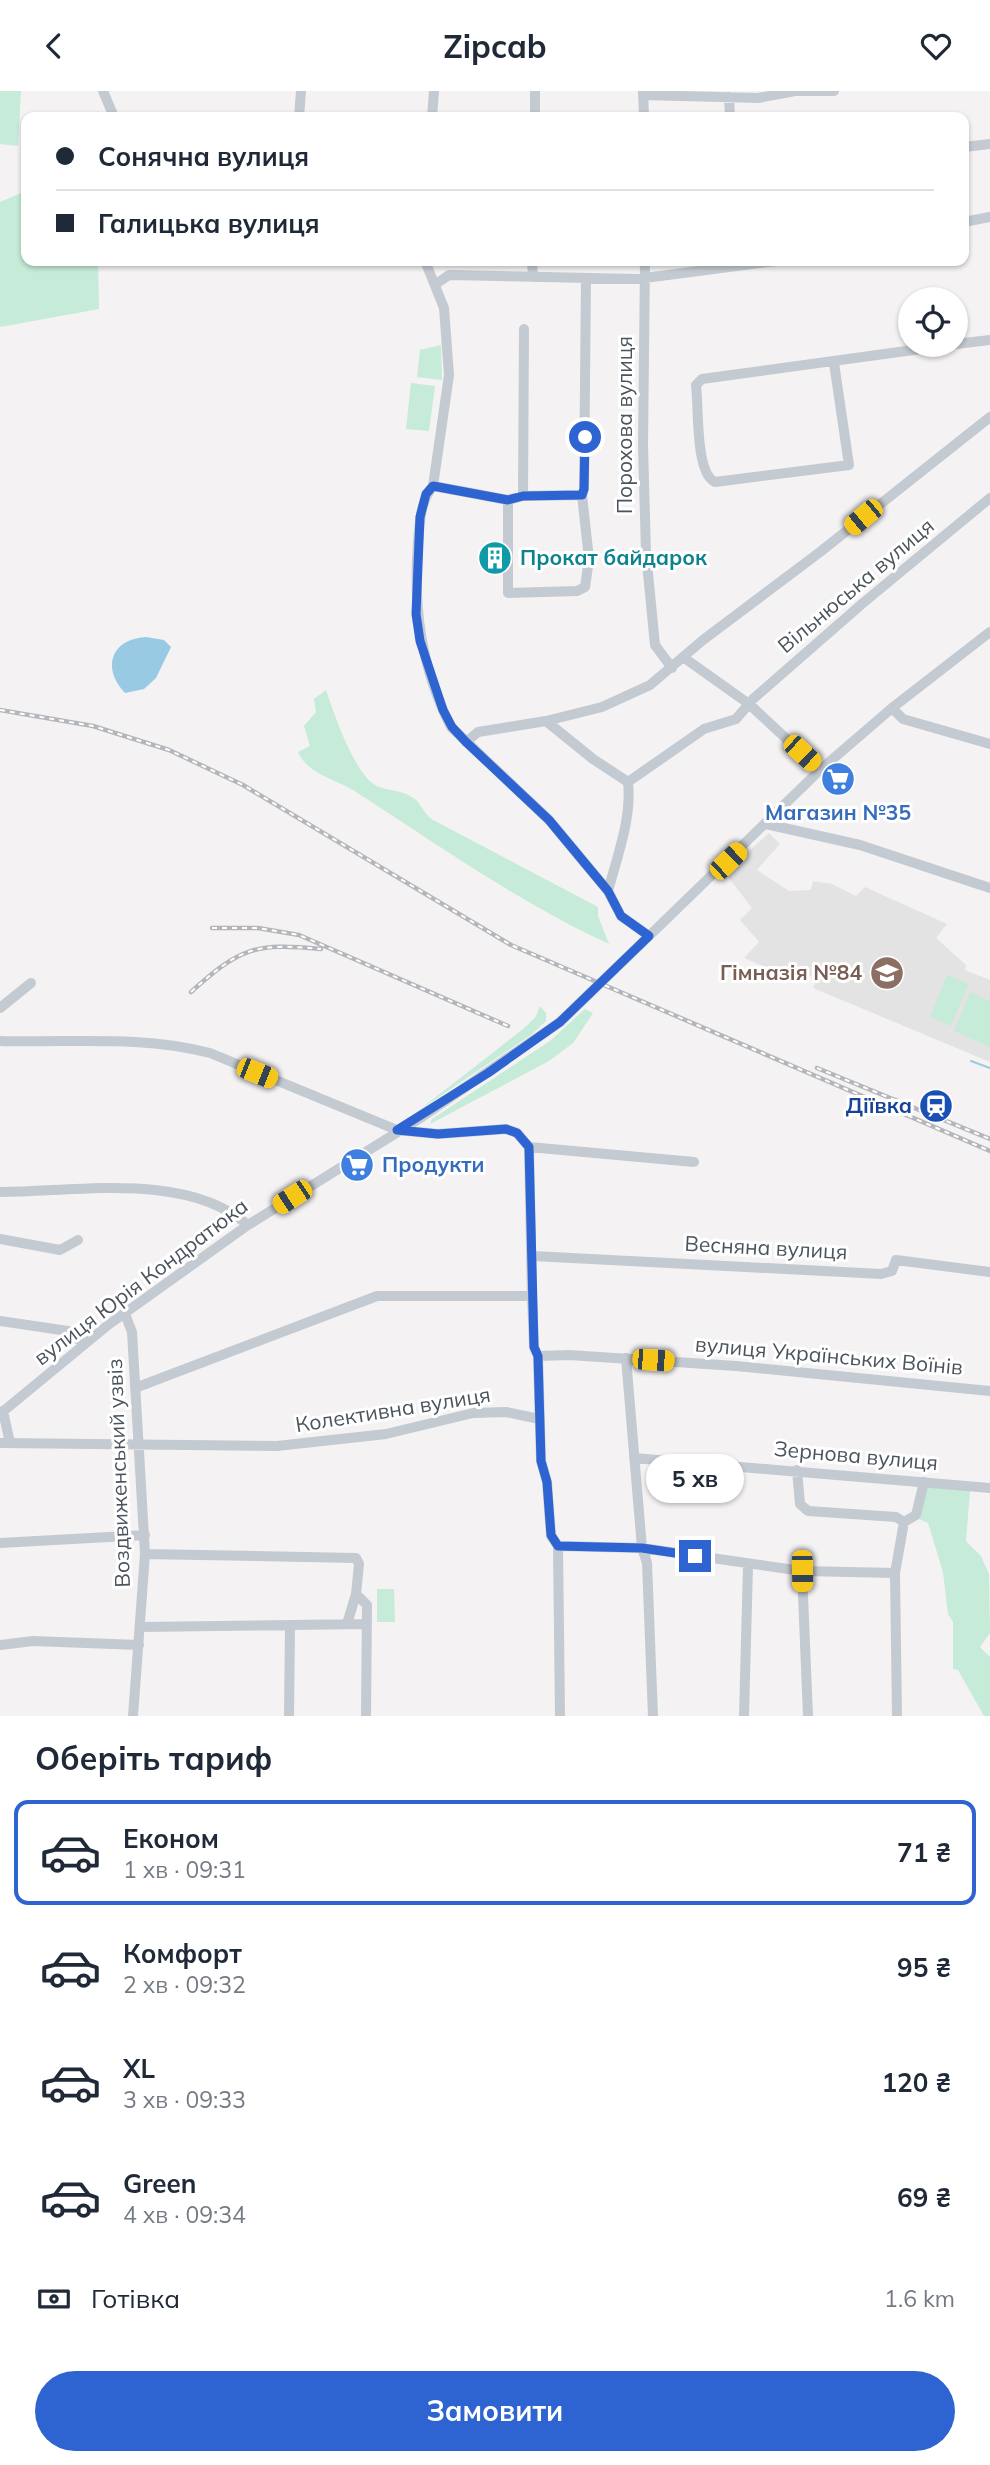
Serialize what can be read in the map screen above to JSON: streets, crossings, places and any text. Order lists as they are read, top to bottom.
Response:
{
  "streets": {
    "street": [
      "Порохова вулиця",
      "Вільнюська вулиця",
      "Весняна вулиця",
      "вулиця Юрія Кондратюка",
      "вулиця Українських Воїнів",
      "Колективна вулиця",
      "Зернова вулиця",
      "Воздвиженський узвіз"
    ]
  },
  "crossings": [
    ["вулиця Юрія Кондратюка", "Воздвиженський узвіз"],
    ["Колективна вулиця", "Воздвиженський узвіз"]
  ],
  "places": {
    "building": ["Прокат байдарок"],
    "supermarket": ["Магазин №35", "Продукти"],
    "school or university": ["Гімназія №84"],
    "station": ["Діївка"]
  },
  "page": {
    "header": "Zipcab",
    "banner": ["Сонячна вулиця", "Галицька вулиця"],
    "bubble": "5 хв",
    "heading": "Оберіть тариф",
    "list": [
      {
        "name": "Економ",
        "note": "1 хв · 09:31",
        "value": "71 ₴"
      },
      {
        "name": "Комфорт",
        "note": "2 хв · 09:32",
        "value": "95 ₴"
      },
      {
        "name": "XL",
        "note": "3 хв · 09:33",
        "value": "120 ₴"
      },
      {
        "name": "Green",
        "note": "4 хв · 09:34",
        "value": "69 ₴"
      }
    ],
    "pay": ["Готівка", "1.6 km"],
    "buttons": "Замовити"
  }
}
